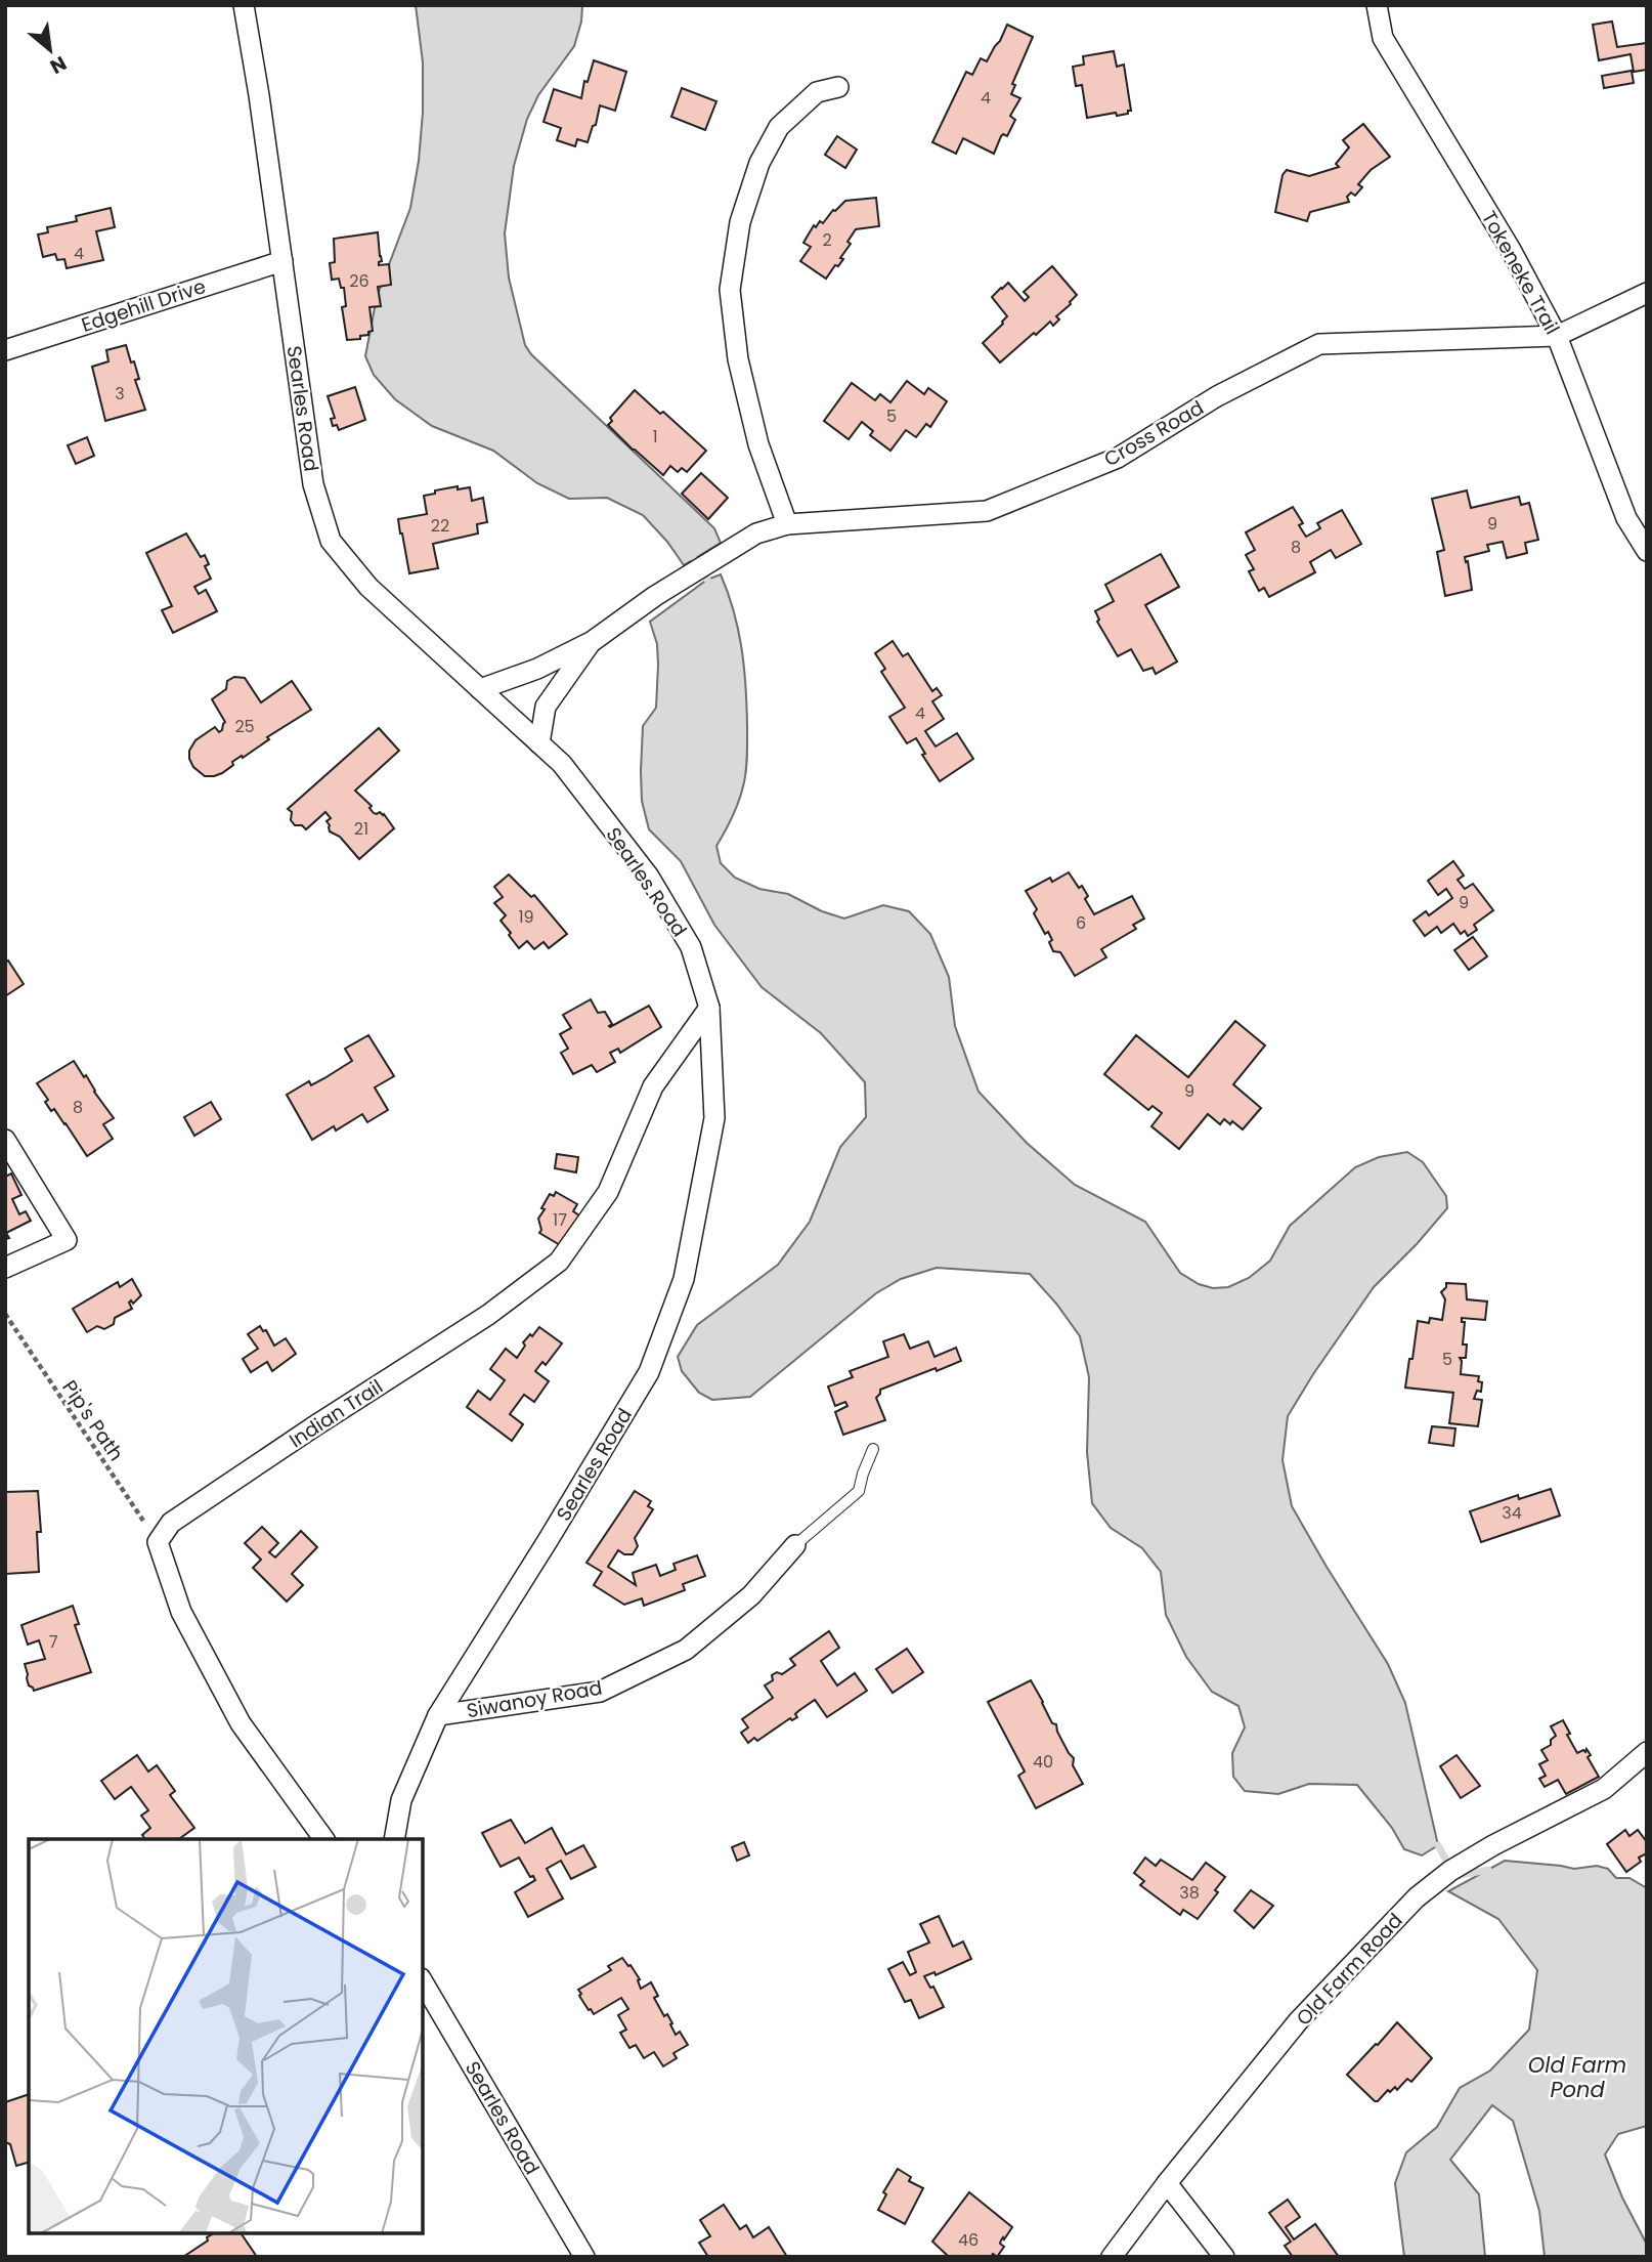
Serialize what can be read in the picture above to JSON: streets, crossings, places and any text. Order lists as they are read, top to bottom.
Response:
{
  "streets": {
    "street": [
      "Tokeneke Trail",
      "Edgehill Drive",
      "Searles Road",
      "Cross Road",
      "Indian Trail",
      "Siwanoy Road",
      "Old Farm Road"
    ],
    "path": ["Pip's Path"]
  },
  "crossings": [
    ["Tokeneke Trail", "Cross Road"],
    ["Edgehill Drive", "Searles Road"],
    ["Searles Road", "Cross Road"],
    ["Searles Road", "Indian Trail"],
    ["Searles Road", "Siwanoy Road"],
    ["Indian Trail", "Pip's Path"]
  ],
  "water": ["Old Farm Pond"],
  "house_numbers": [
    "4",
    "2",
    "4",
    "26",
    "3",
    "5",
    "1",
    "9",
    "22",
    "8",
    "4",
    "25",
    "21",
    "9",
    "19",
    "6",
    "9",
    "8",
    "17",
    "5",
    "34",
    "7",
    "40",
    "38",
    "46"
  ],
  "north": "bottom right"
}
